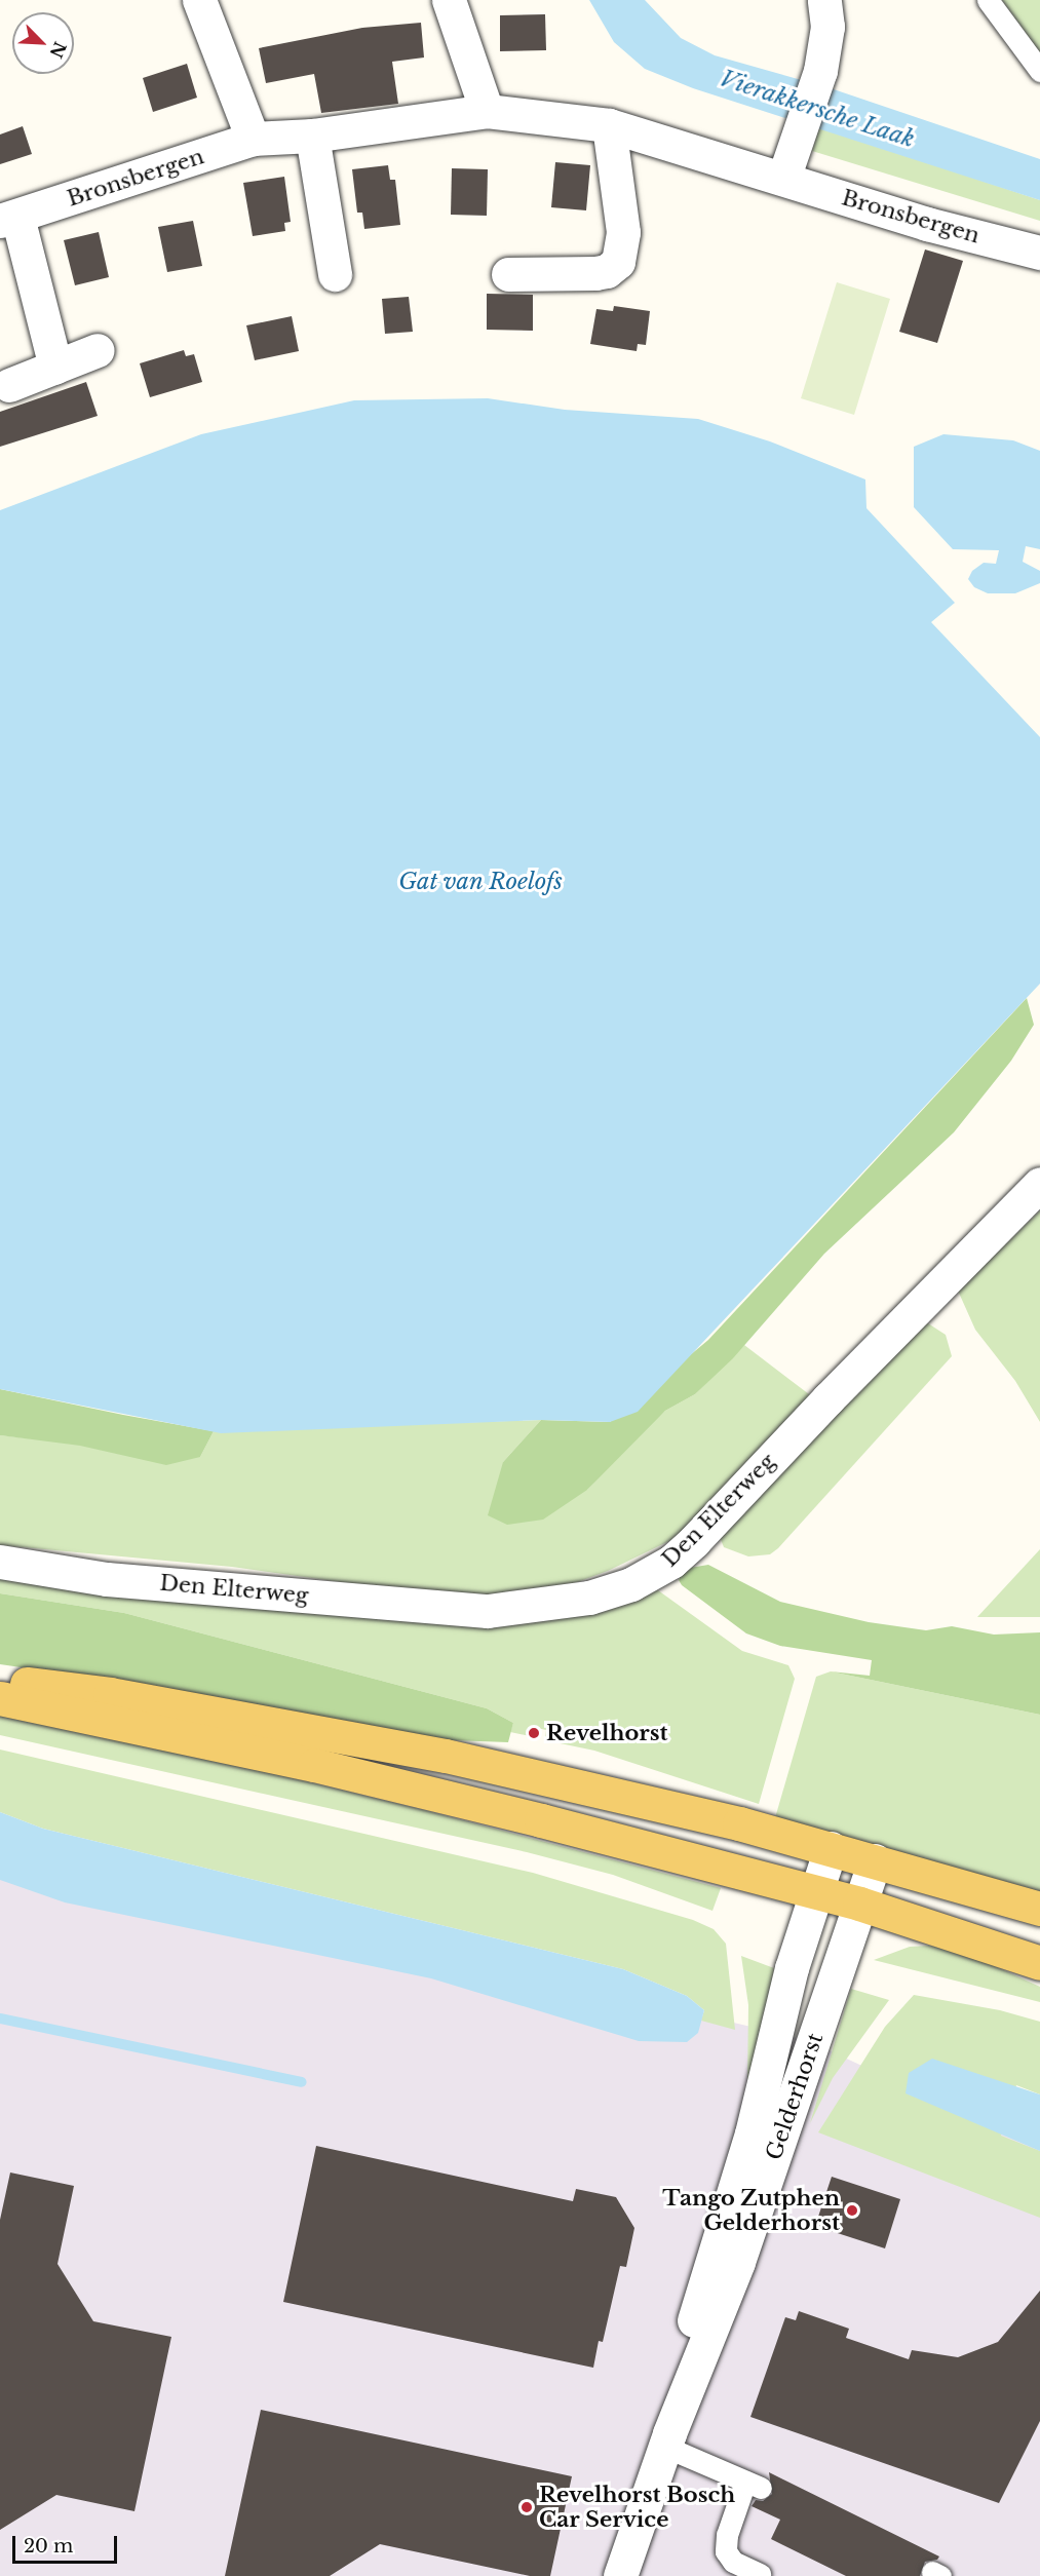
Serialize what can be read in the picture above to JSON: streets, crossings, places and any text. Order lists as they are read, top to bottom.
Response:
{
  "streets": {
    "street": ["Bronsbergen", "Den Elterweg", "Gelderhorst"]
  },
  "water": ["Vierakkersche Laak", "Gat van Roelofs"],
  "places": ["Revelhorst", "Tango Zutphen Gelderhorst", "Revelhorst Bosch Car Service"],
  "scale_bar": "20 m",
  "north": "bottom right"
}
